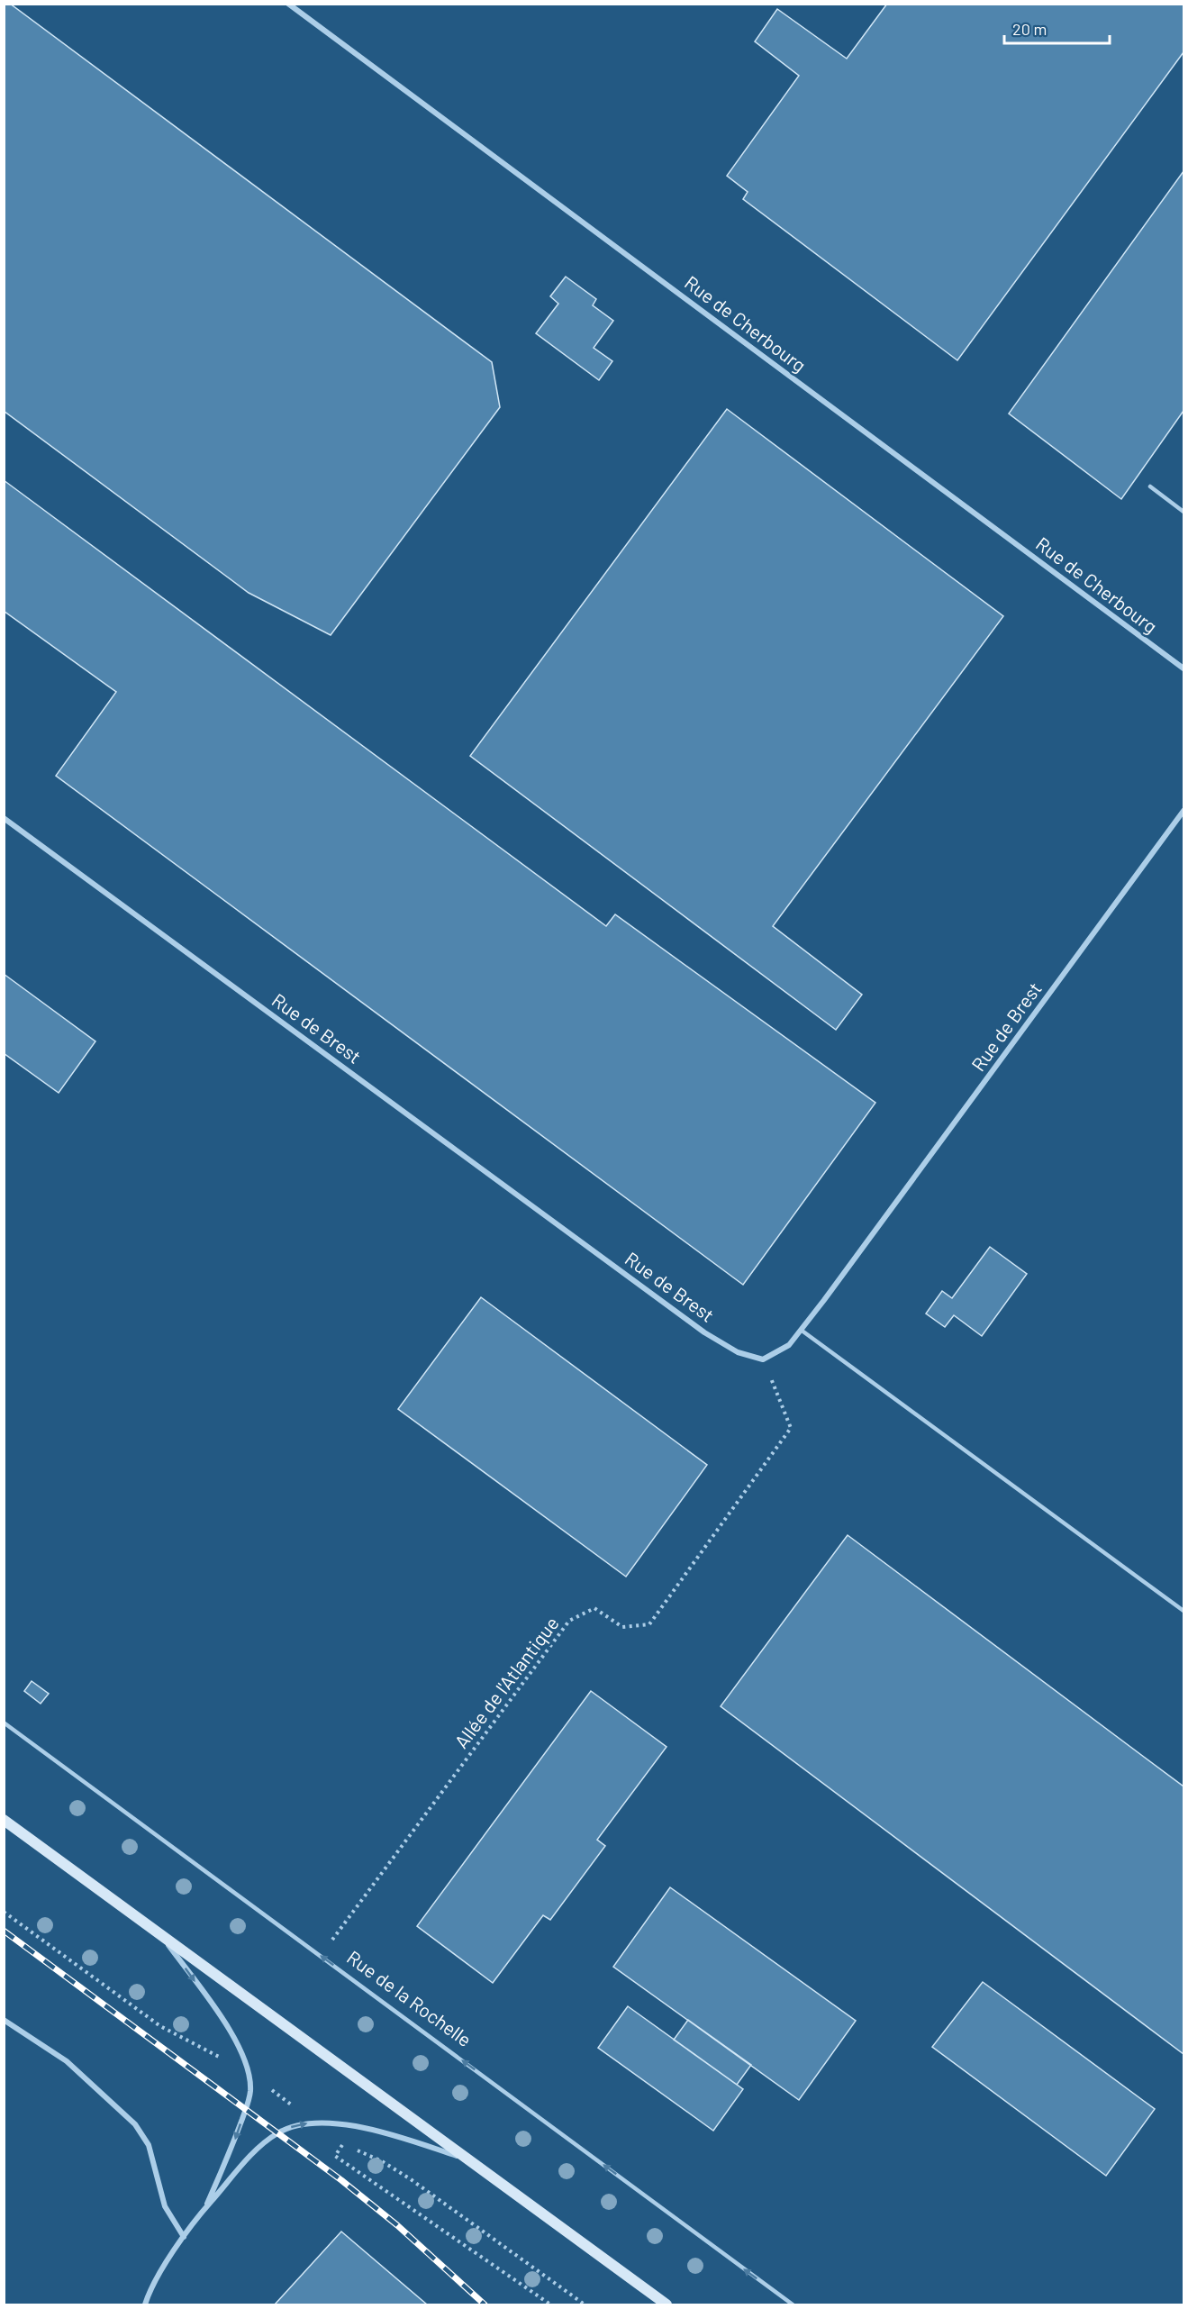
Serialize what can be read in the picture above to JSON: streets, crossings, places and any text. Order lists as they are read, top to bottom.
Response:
{
  "streets": {
    "street": ["Rue de Cherbourg", "Rue de Brest"],
    "lane": ["Rue de la Rochelle"],
    "path": ["Allée de l'Atlantique"]
  },
  "crossings": [
    ["Rue de Brest", "Allée de l'Atlantique"],
    ["Allée de l'Atlantique", "Rue de la Rochelle"]
  ],
  "one_way": ["Rue de la Rochelle"],
  "scale_bar": "20 m"
}
